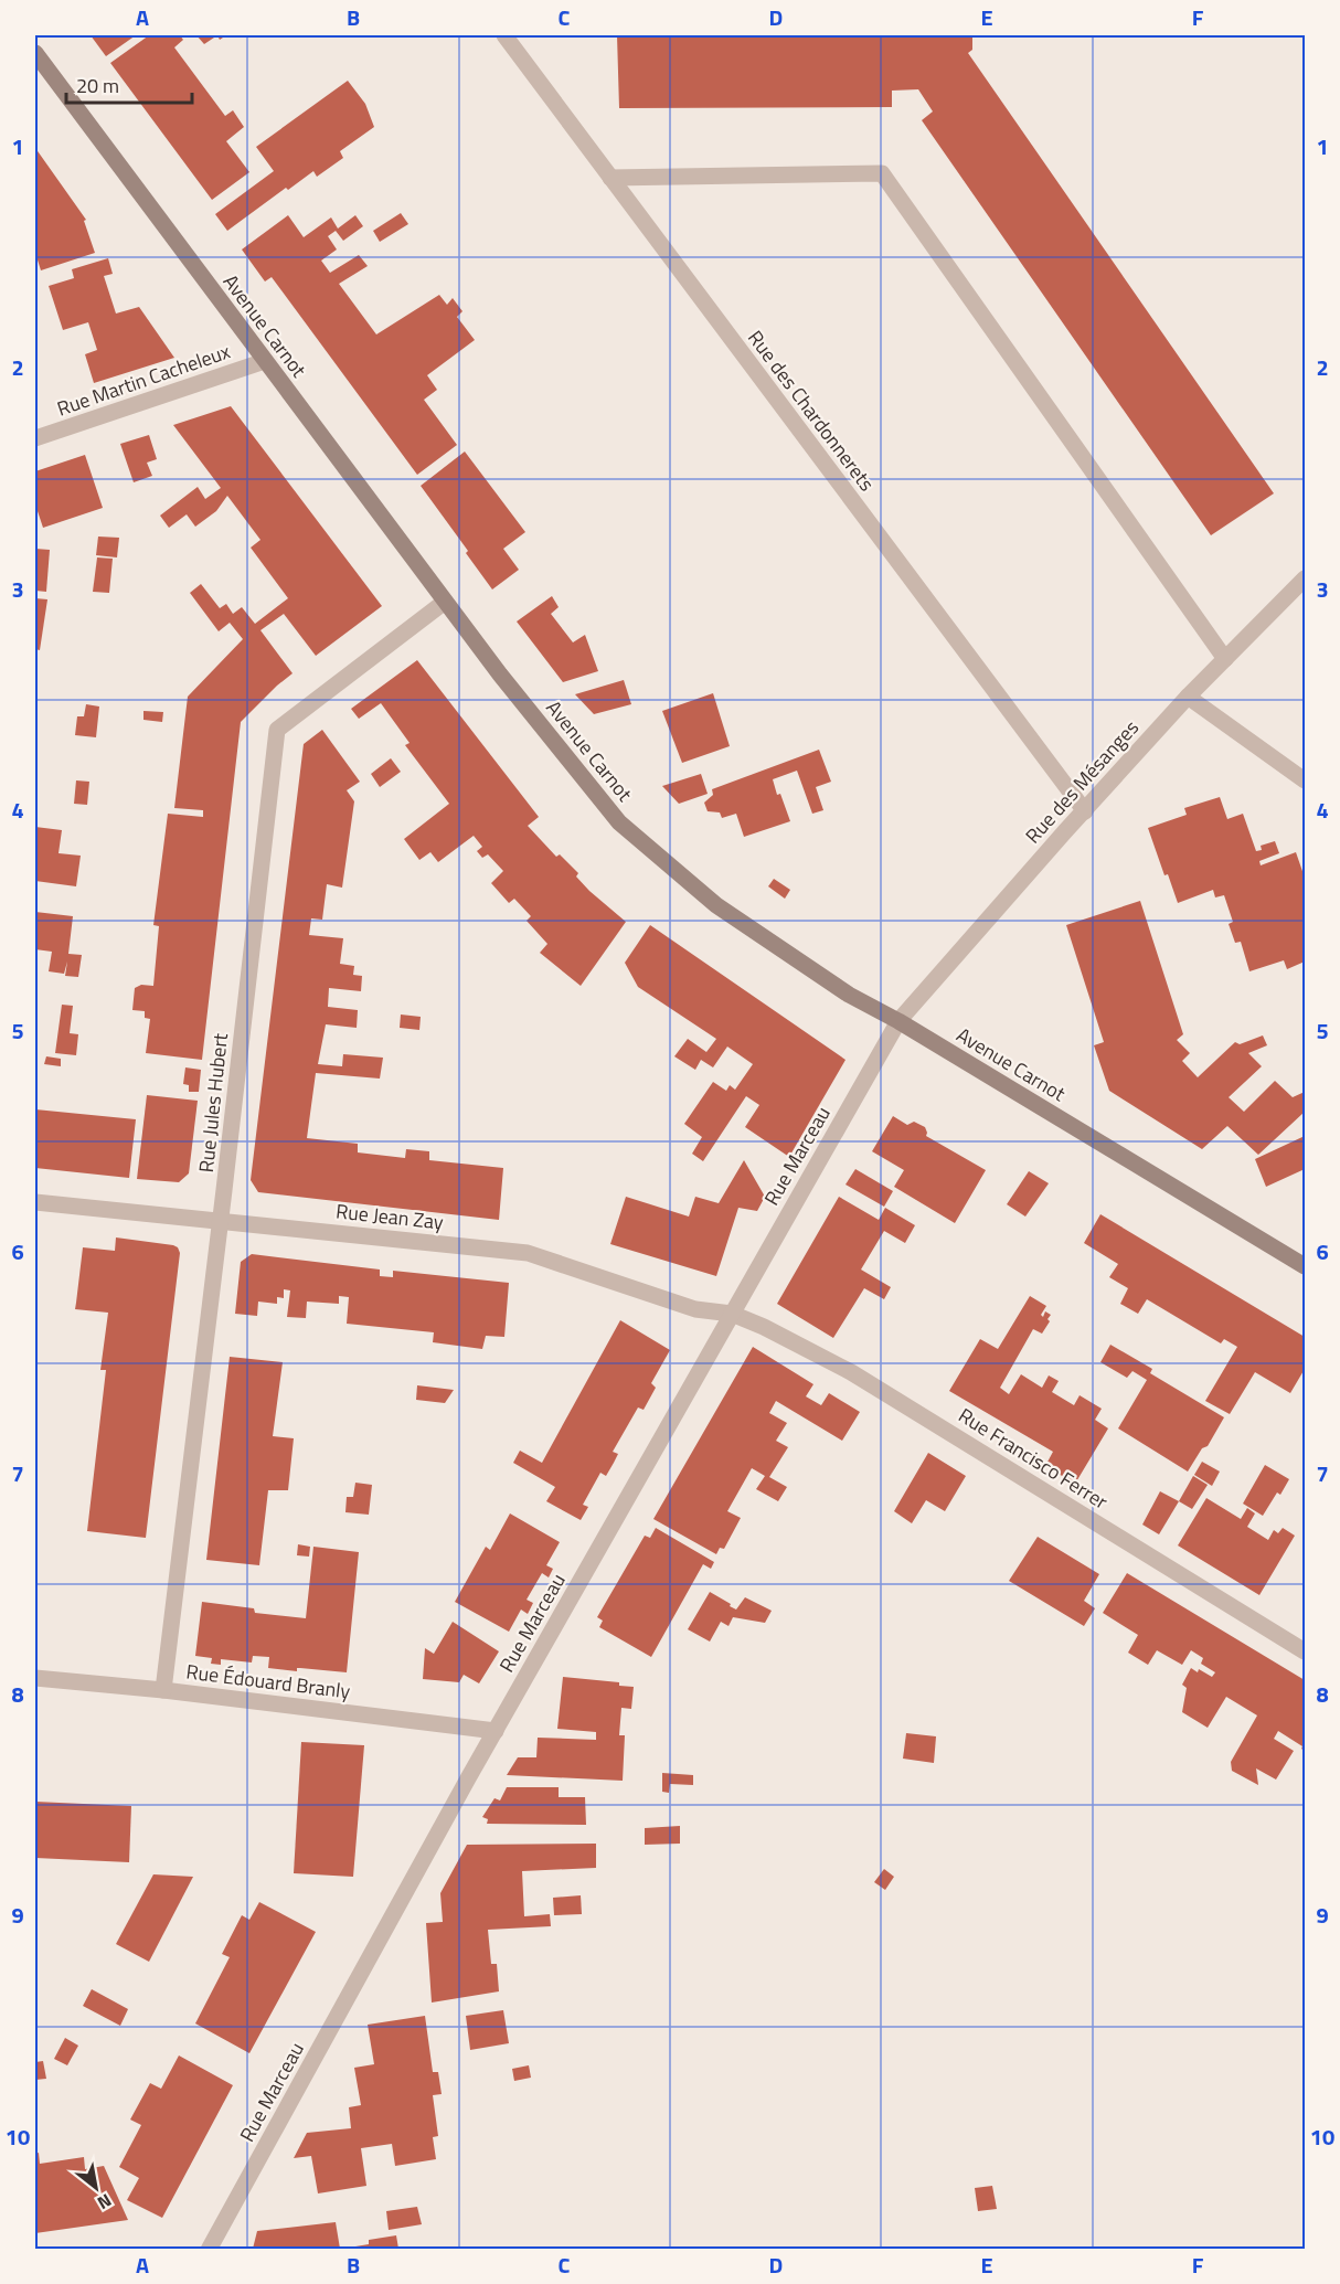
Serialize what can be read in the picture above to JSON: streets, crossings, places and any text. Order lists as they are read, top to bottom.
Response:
{
  "streets": {
    "main road": ["Avenue Carnot"],
    "street": [
      "Rue Martin Cacheleux",
      "Rue des Chardonnerets",
      "Rue des Mésanges",
      "Rue Jules Hubert",
      "Rue Marceau",
      "Rue Jean Zay",
      "Rue Francisco Ferrer",
      "Rue Édouard Branly"
    ]
  },
  "crossings": [
    ["Avenue Carnot", "Rue Martin Cacheleux"],
    ["Avenue Carnot", "Rue des Mésanges"],
    ["Avenue Carnot", "Rue Jules Hubert"],
    ["Avenue Carnot", "Rue Marceau"],
    ["Rue des Chardonnerets", "Rue des Mésanges"],
    ["Rue des Mésanges", "Rue Marceau"],
    ["Rue Jules Hubert", "Rue Jean Zay"],
    ["Rue Jules Hubert", "Rue Édouard Branly"],
    ["Rue Marceau", "Rue Jean Zay"],
    ["Rue Marceau", "Rue Francisco Ferrer"],
    ["Rue Marceau", "Rue Édouard Branly"],
    ["Rue Jean Zay", "Rue Francisco Ferrer"]
  ],
  "scale_bar": "20 m",
  "north": "bottom right",
  "grid": {
    "columns": [
      "A",
      "B",
      "C",
      "D",
      "E",
      "F"
    ],
    "rows": [
      "1",
      "2",
      "3",
      "4",
      "5",
      "6",
      "7",
      "8",
      "9",
      "10"
    ]
  }
}
